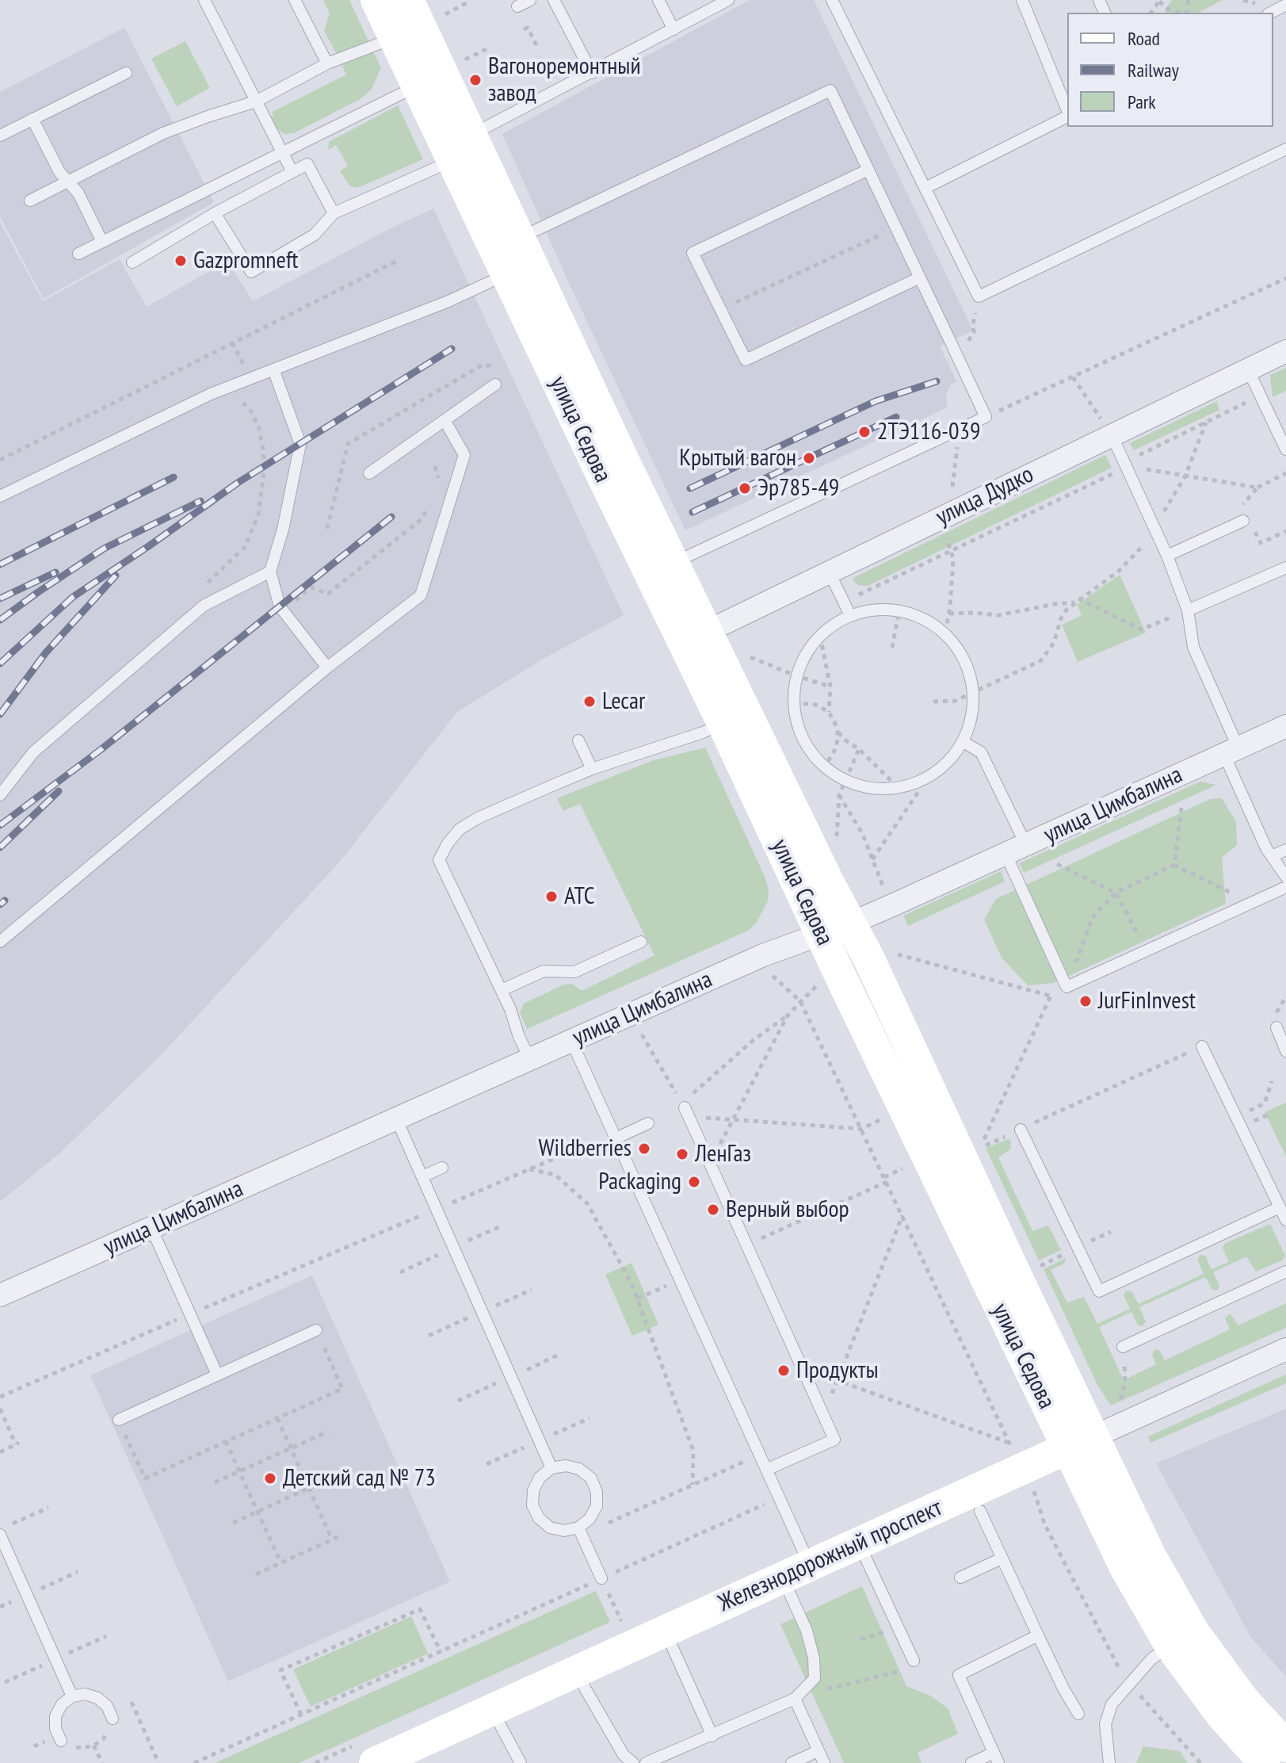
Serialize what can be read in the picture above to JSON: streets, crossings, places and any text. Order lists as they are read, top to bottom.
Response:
{
  "streets": {
    "main road": ["улица Седова", "Железнодорожный проспект"],
    "street": ["улица Дудко", "улица Цимбалина"]
  },
  "crossings": [
    ["улица Седова", "улица Дудко"],
    ["улица Седова", "улица Цимбалина"],
    ["улица Седова", "Железнодорожный проспект"]
  ],
  "places": [
    "Вагоноремонтный завод",
    "Gazpromneft",
    "2ТЭ116-039",
    "Крытый вагон",
    "Эр785-49",
    "Lecar",
    "АТС",
    "JurFinInvest",
    "Wildberries",
    "ЛенГаз",
    "Packaging",
    "Верный выбор",
    "Продукты",
    "Детский сад № 73"
  ],
  "legend": ["Road", "Railway", "Park"]
}
